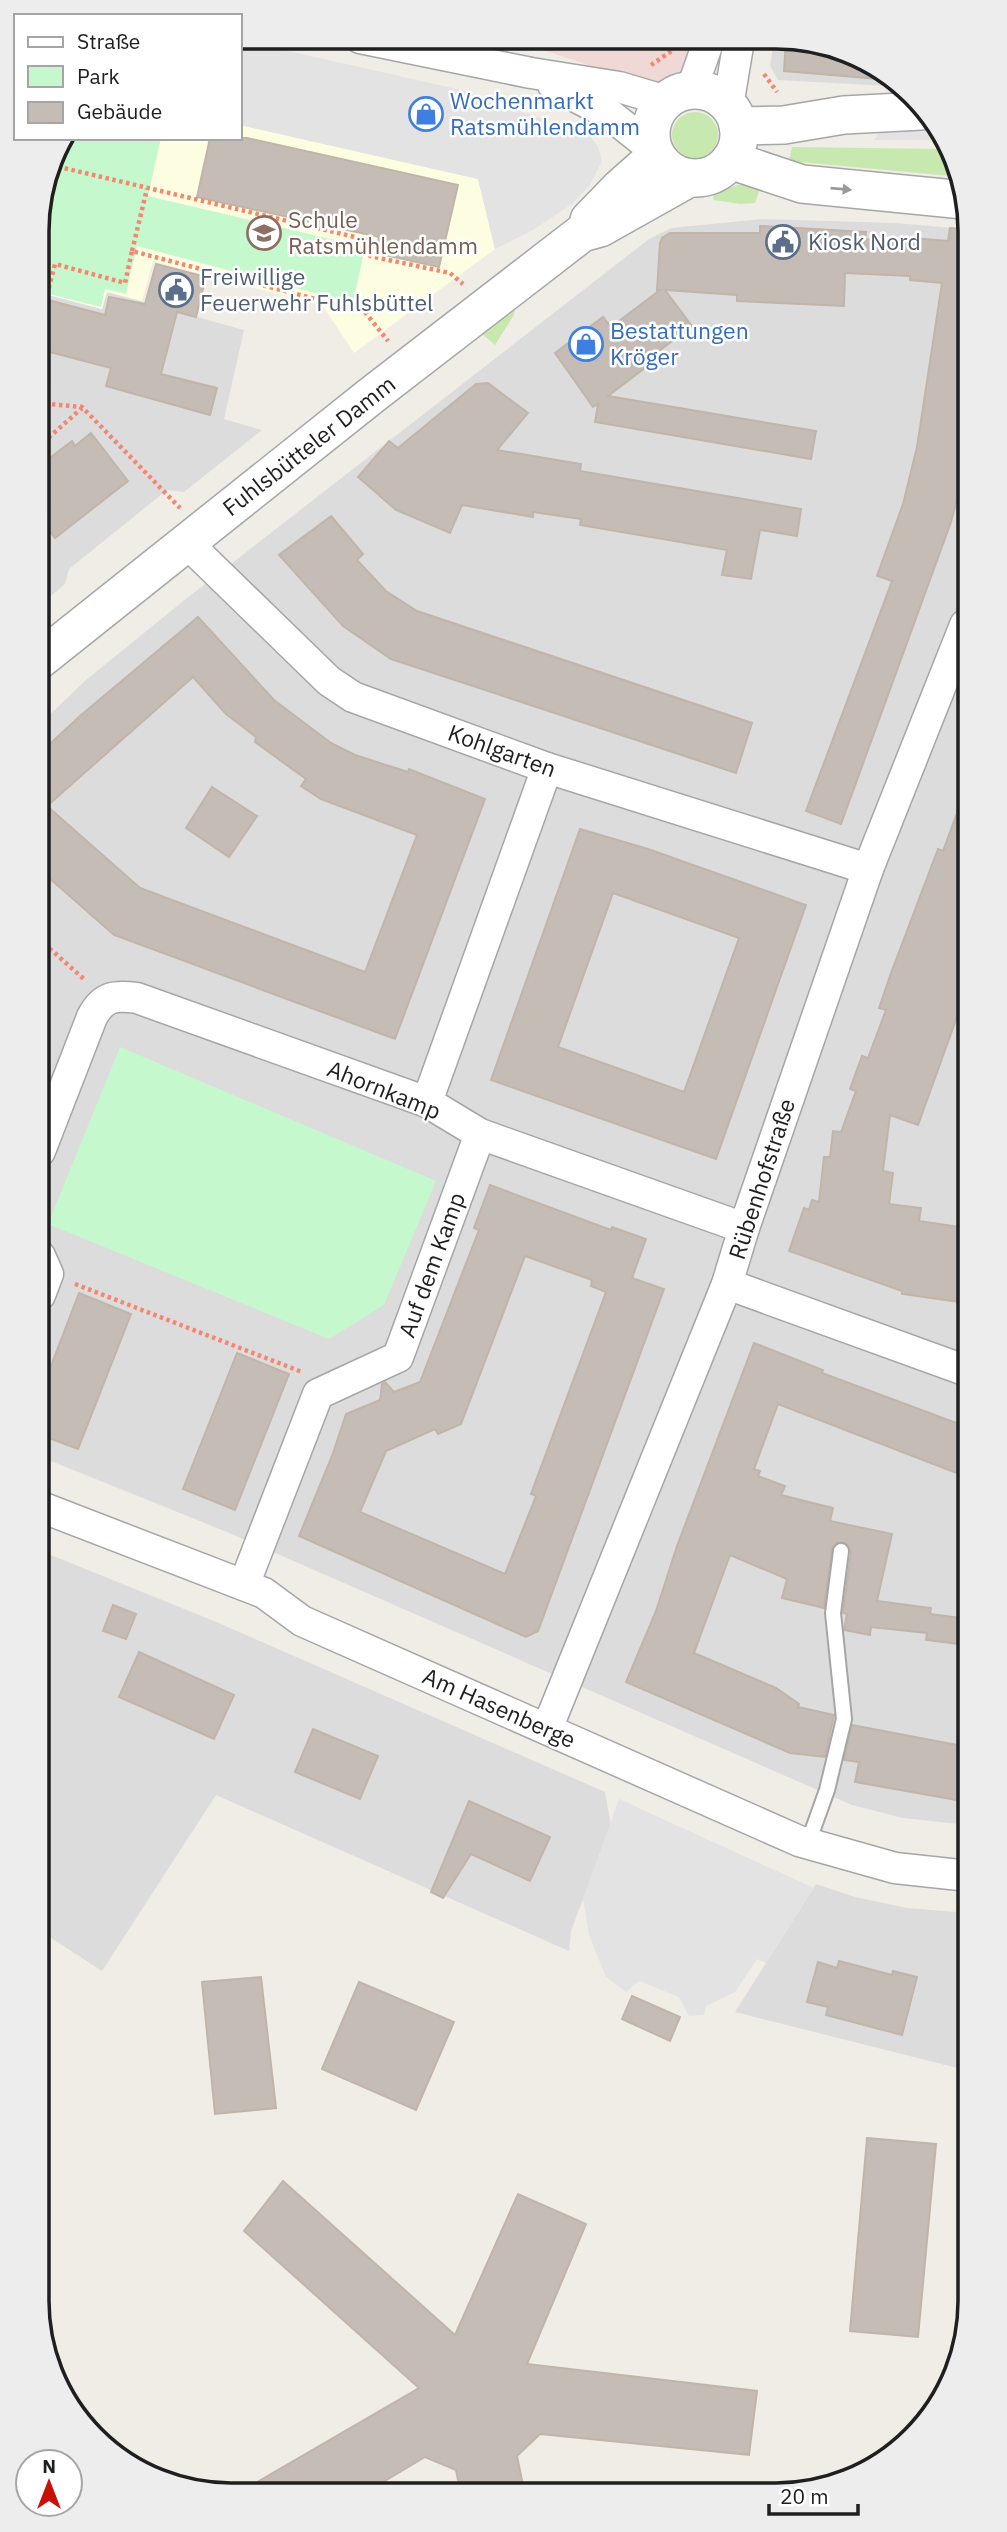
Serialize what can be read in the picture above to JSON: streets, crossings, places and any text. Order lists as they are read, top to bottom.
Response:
{
  "streets": {
    "street": [
      "Fuhlsbütteler Damm",
      "Kohlgarten",
      "Ahornkamp",
      "Rübenhofstraße",
      "Auf dem Kamp",
      "Am Hasenberge"
    ]
  },
  "crossings": [
    ["Fuhlsbütteler Damm", "Kohlgarten"],
    ["Kohlgarten", "Rübenhofstraße"],
    ["Ahornkamp", "Rübenhofstraße"],
    ["Ahornkamp", "Auf dem Kamp"],
    ["Rübenhofstraße", "Am Hasenberge"],
    ["Auf dem Kamp", "Am Hasenberge"]
  ],
  "places": {
    "shop": ["Wochenmarkt Ratsmühlendamm", "Bestattungen Kröger"],
    "school or university": ["Schule Ratsmühlendamm"],
    "public building": ["Kiosk Nord", "Freiwillige Feuerwehr Fuhlsbüttel"]
  },
  "legend": ["Straße", "Park", "Gebäude"],
  "scale_bar": "20 m",
  "north": "top"
}
